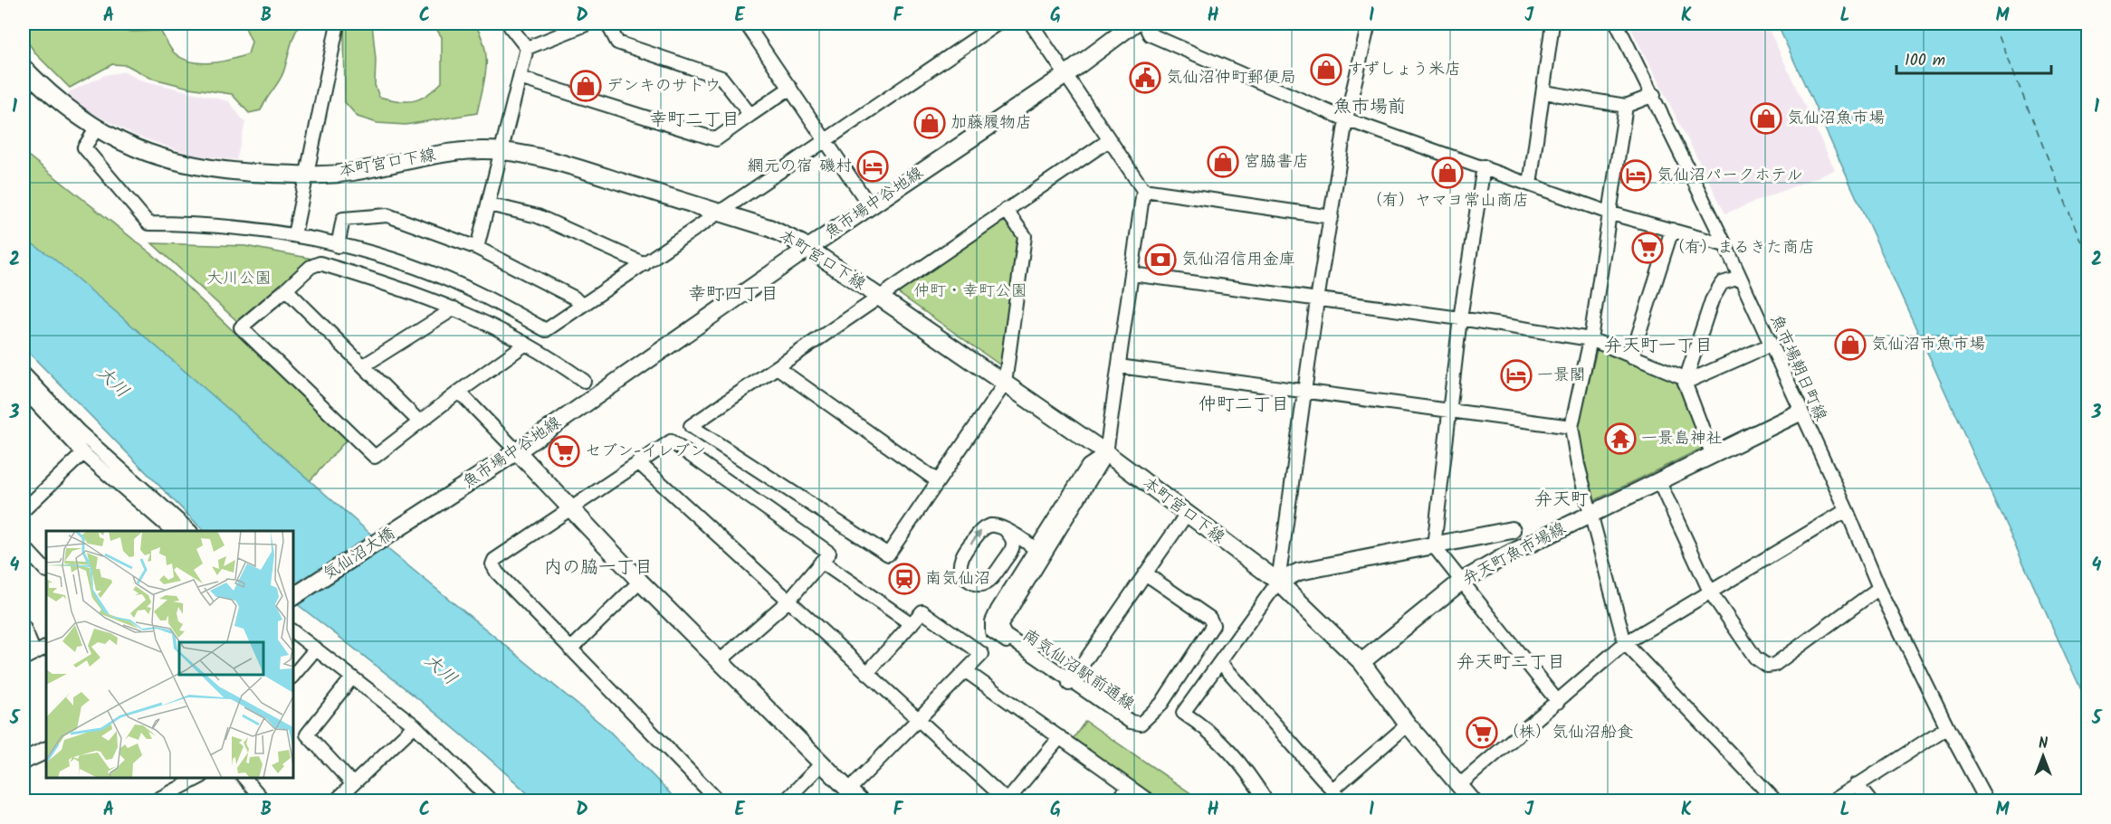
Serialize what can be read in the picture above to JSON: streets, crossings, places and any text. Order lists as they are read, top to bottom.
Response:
{
  "streets": {
    "street": [
      "本町宮口下線",
      "魚市場中谷地線",
      "魚市場朝日町線",
      "気仙沼大橋",
      "弁天町魚市場線",
      "南気仙沼駅前通線"
    ]
  },
  "crossings": [
    ["本町宮口下線", "魚市場中谷地線"],
    ["本町宮口下線", "弁天町魚市場線"],
    ["本町宮口下線", "南気仙沼駅前通線"],
    ["魚市場中谷地線", "気仙沼大橋"],
    ["魚市場朝日町線", "弁天町魚市場線"]
  ],
  "districts": [
    "魚市場前",
    "幸町二丁目",
    "幸町四丁目",
    "弁天町一丁目",
    "仲町二丁目",
    "弁天町",
    "内の脇一丁目",
    "弁天町二丁目"
  ],
  "water": ["大川"],
  "parks": ["大川公園", "仲町・幸町公園"],
  "places": {
    "shop": [
      "すずしょう米店",
      "デンキのサトウ",
      "気仙沼魚市場",
      "加藤履物店",
      "宮脇書店",
      "（有）ヤマヨ常山商店",
      "気仙沼市魚市場"
    ],
    "public building": ["気仙沼仲町郵便局"],
    "hotel": ["網元の宿 磯村", "気仙沼パークホテル", "一景閣"],
    "supermarket": ["（有）まるきた商店", "セブン-イレブン", "（株）気仙沼船食"],
    "bank": ["気仙沼信用金庫"],
    "temple": ["一景島神社"],
    "station": ["南気仙沼"]
  },
  "scale_bar": "100 m",
  "north": "top",
  "grid": {
    "columns": [
      "A",
      "B",
      "C",
      "D",
      "E",
      "F",
      "G",
      "H",
      "I",
      "J",
      "K",
      "L",
      "M"
    ],
    "rows": [
      "1",
      "2",
      "3",
      "4",
      "5"
    ]
  }
}
